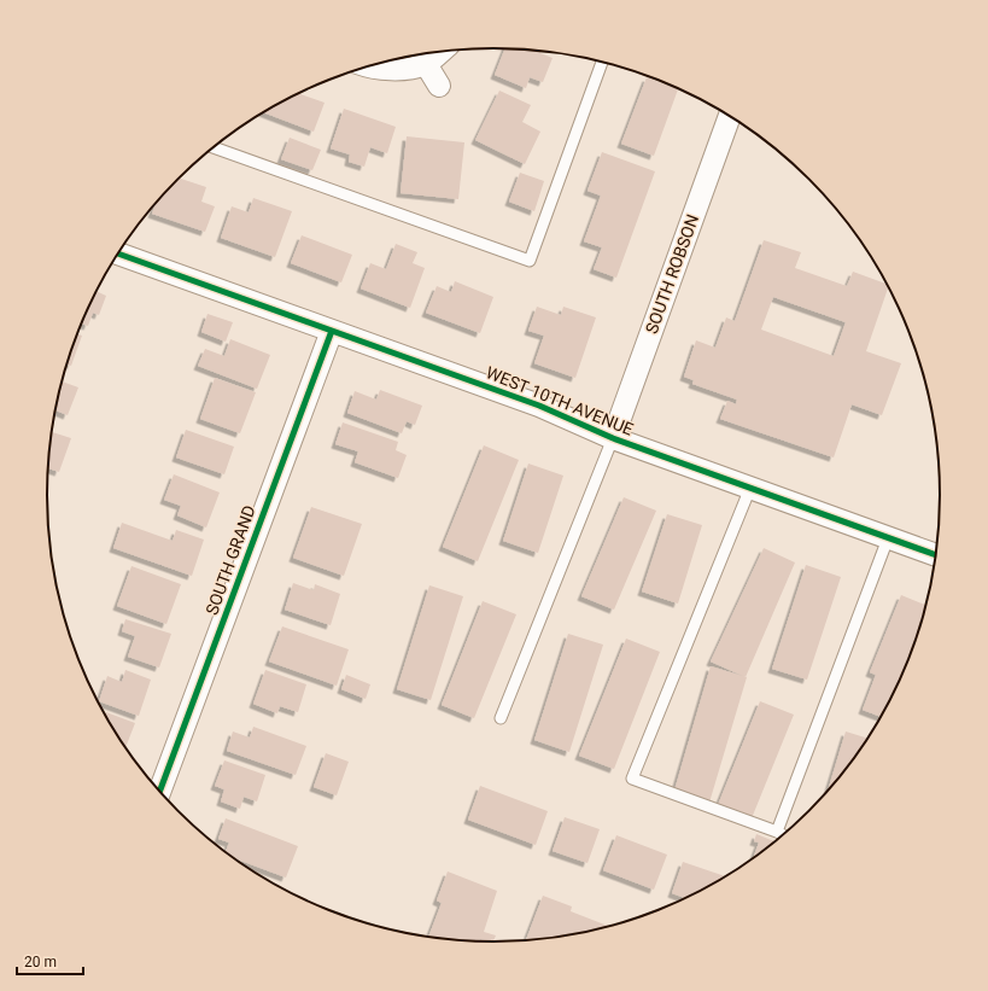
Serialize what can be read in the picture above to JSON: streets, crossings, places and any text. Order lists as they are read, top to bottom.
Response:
{
  "streets": {
    "street": ["SOUTH ROBSON", "WEST 10TH AVENUE", "SOUTH GRAND"]
  },
  "crossings": [
    ["SOUTH ROBSON", "WEST 10TH AVENUE"],
    ["WEST 10TH AVENUE", "SOUTH GRAND"]
  ],
  "scale_bar": "20 m"
}
